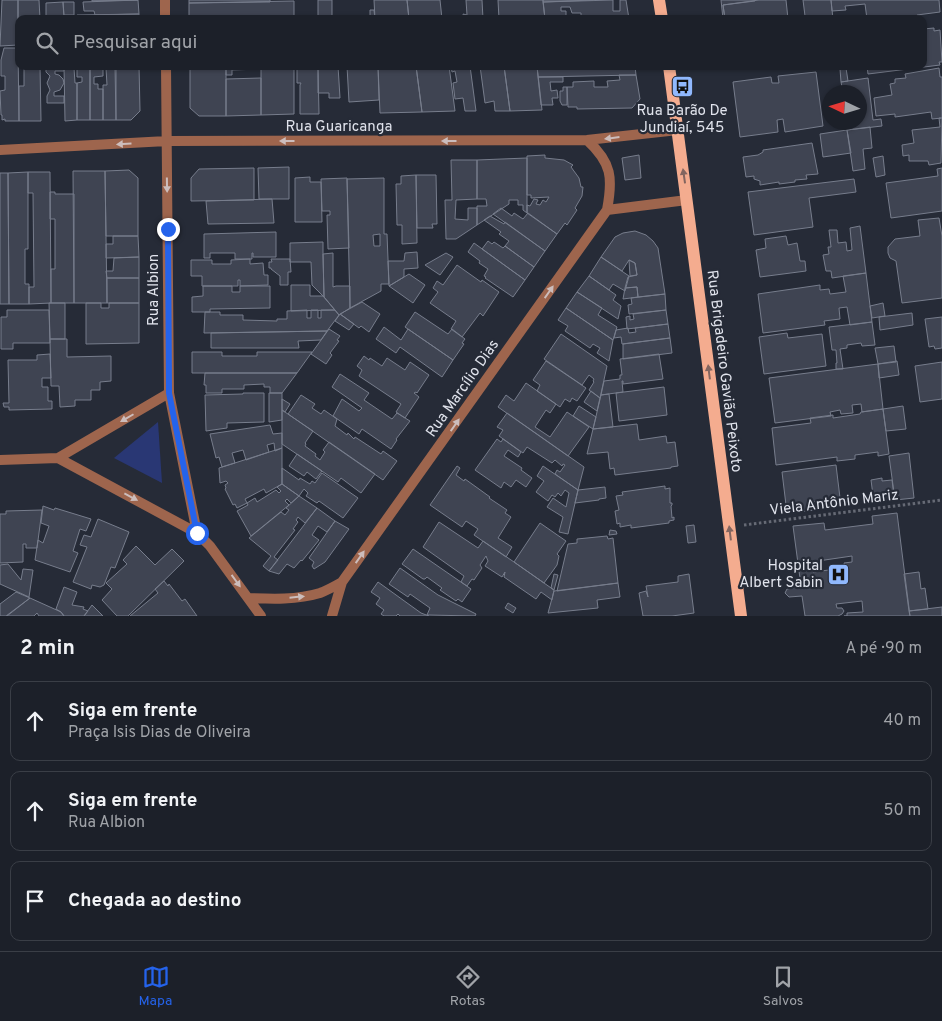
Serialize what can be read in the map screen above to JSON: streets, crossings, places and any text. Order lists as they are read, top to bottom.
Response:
{
  "streets": {
    "main road": ["Rua Brigadeiro Gavião Peixoto"],
    "street": ["Rua Guaricanga", "Rua Albion", "Rua Marcílio Dias"],
    "path": ["Viela Antônio Mariz"]
  },
  "crossings": [
    ["Rua Guaricanga", "Rua Albion"],
    ["Rua Guaricanga", "Rua Brigadeiro Gavião Peixoto"],
    ["Rua Guaricanga", "Rua Marcílio Dias"],
    ["Rua Brigadeiro Gavião Peixoto", "Viela Antônio Mariz"]
  ],
  "one_way": [
    "Rua Guaricanga",
    "Rua Albion",
    "Rua Brigadeiro Gavião Peixoto",
    "Rua Marcílio Dias"
  ],
  "places": {
    "bus stop": ["Rua Barão De Jundiaí, 545"],
    "hospital": ["Hospital Albert Sabin"]
  },
  "north": "left",
  "page": {
    "search": "Pesquisar aqui",
    "heading": ["2 min", "A pé · 90 m"],
    "list": [
      ["Siga em frente", "Praça Isis Dias de Oliveira", "40 m"],
      ["Siga em frente", "Rua Albion", "50 m"],
      "Chegada ao destino"
    ],
    "nav": ["Mapa", "Rotas", "Salvos"]
  }
}
